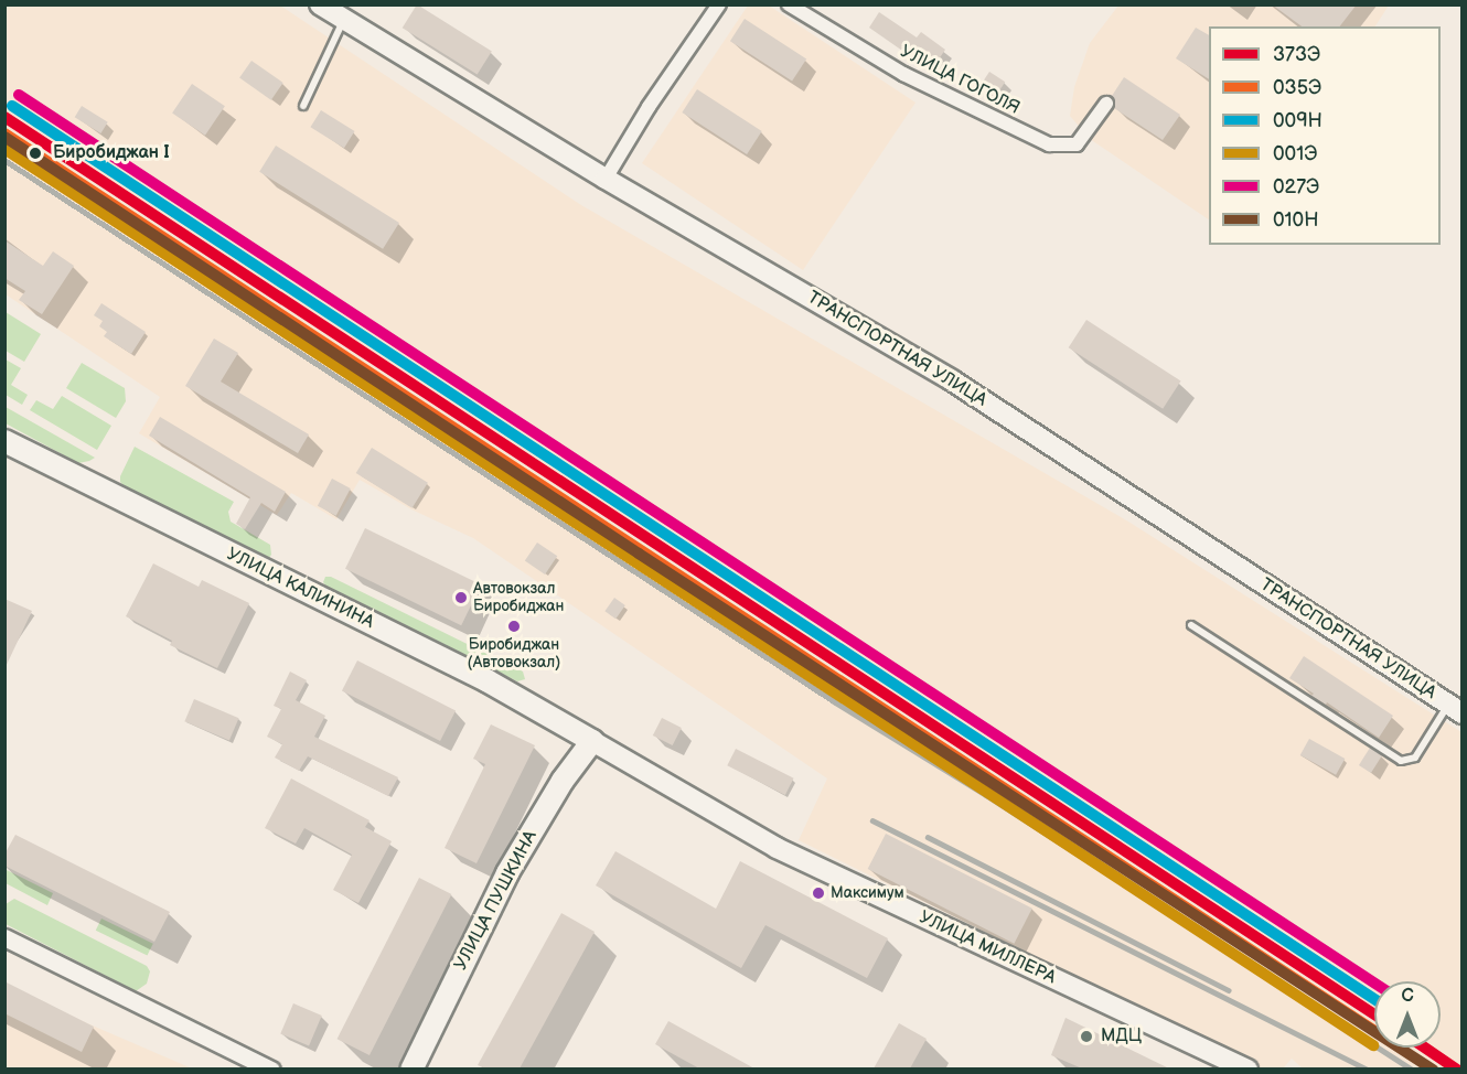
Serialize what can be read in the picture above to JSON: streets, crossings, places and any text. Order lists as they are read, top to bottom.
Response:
{
  "streets": {
    "main road": [
      "ТРАНСПОРТНАЯ УЛИЦА",
      "УЛИЦА КАЛИНИНА",
      "УЛИЦА ПУШКИНА",
      "УЛИЦА МИЛЛЕРА"
    ],
    "street": ["УЛИЦА ГОГОЛЯ"]
  },
  "crossings": [
    ["УЛИЦА КАЛИНИНА", "УЛИЦА ПУШКИНА"],
    ["УЛИЦА КАЛИНИНА", "УЛИЦА МИЛЛЕРА"],
    ["УЛИЦА ПУШКИНА", "УЛИЦА МИЛЛЕРА"]
  ],
  "places": [
    "Биробиджан I",
    "Автовокзал Биробиджан",
    "Биробиджан (Автовокзал)",
    "Максимум",
    "МДЦ"
  ],
  "lines": [
    "transit line 027Э",
    "transit line 009Н",
    "transit line 373Э",
    "transit line 035Э",
    "transit line 010Н",
    "transit line 001Э"
  ],
  "legend": [
    "373Э",
    "035Э",
    "009Н",
    "001Э",
    "027Э",
    "010Н"
  ],
  "north": "top"
}
